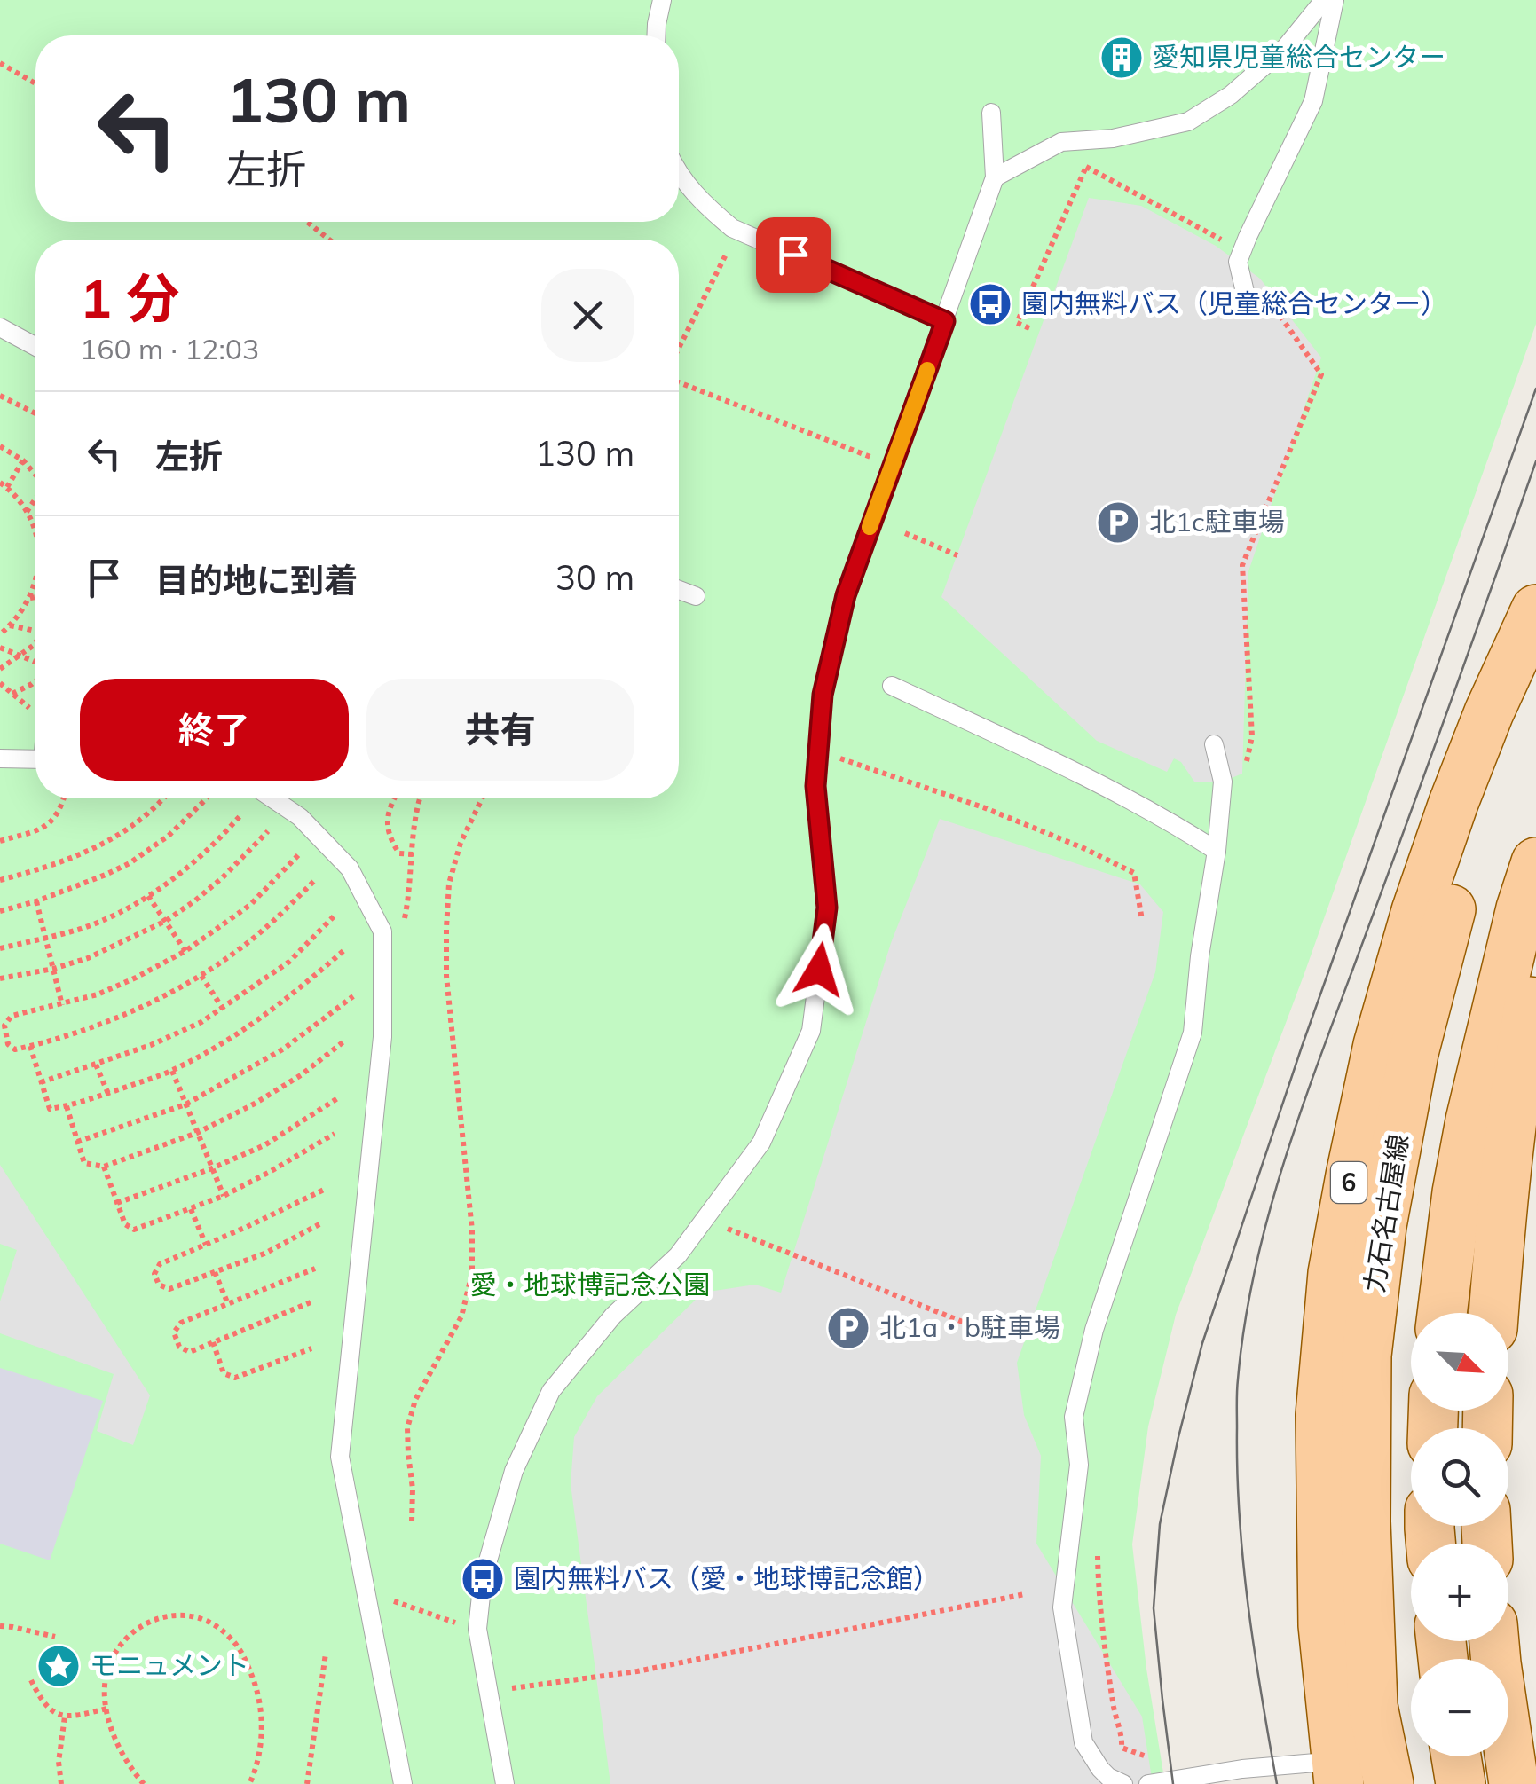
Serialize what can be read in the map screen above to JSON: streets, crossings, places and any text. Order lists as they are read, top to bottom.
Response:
{
  "streets": {
    "main road": ["6", "力石名古屋線"]
  },
  "parks": ["愛・地球博記念公園"],
  "places": {
    "building": ["愛知県児童総合センター"],
    "bus stop": ["園内無料バス（児童総合センター）", "園内無料バス（愛・地球博記念館）"],
    "parking": ["北1c駐車場", "北1a・b駐車場"],
    "place": ["モニュメント"]
  },
  "north": "bottom right",
  "page": {
    "turn": ["130 m", "左折"],
    "heading": ["1 分", "160 m · 12:03"],
    "list": [
      {
        "name": "左折",
        "value": "130 m"
      },
      {
        "name": "目的地に到着",
        "value": "30 m"
      }
    ],
    "buttons": ["終了", "共有"],
    "map_buttons": ["+", "−"]
  }
}
